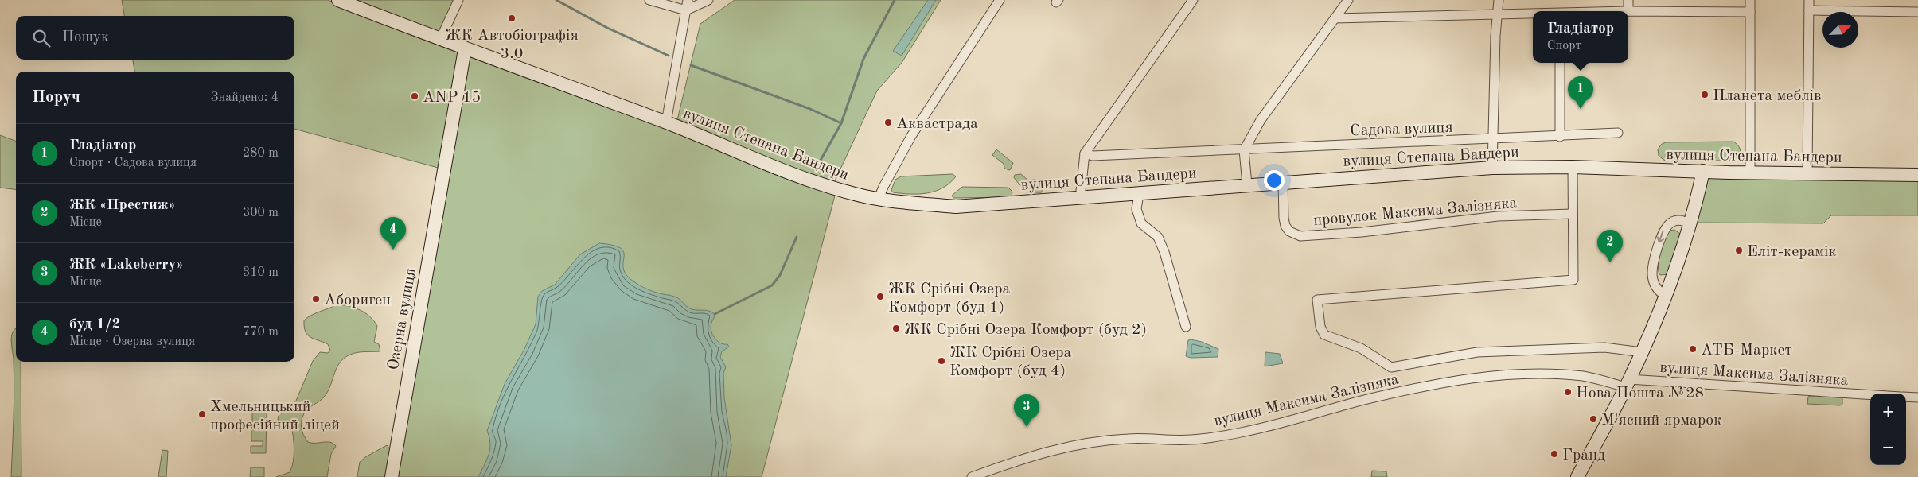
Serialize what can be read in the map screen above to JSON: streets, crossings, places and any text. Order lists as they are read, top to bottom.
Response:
{
  "streets": {
    "main road": ["вулиця Степана Бандери", "Озерна вулиця"],
    "street": ["Садова вулиця", "провулок Максима Залізняка", "вулиця Максима Залізняка"]
  },
  "crossings": [
    ["вулиця Степана Бандери", "провулок Максима Залізняка"],
    ["вулиця Степана Бандери", "Озерна вулиця"],
    ["провулок Максима Залізняка", "вулиця Максима Залізняка"]
  ],
  "places": [
    "ЖК Автобіографія 3.0",
    "Планета меблів",
    "ANP 15",
    "Аквастрада",
    "Еліт-керамік",
    "ЖК Срібні Озера Комфорт (буд 1)",
    "Абориген",
    "ЖК Срібні Озера Комфорт (буд 2)",
    "АТБ-Маркет",
    "ЖК Срібні Озера Комфорт (буд 4)",
    "Нова Пошта №28",
    "Хмельницький професійний ліцей",
    "М'ясний ярмарок",
    "Гранд"
  ],
  "north": "top right",
  "page": {
    "popup": ["Гладіатор", "Спорт"],
    "search": "Пошук",
    "heading": ["Поруч", "Знайдено: 4"],
    "pins": [
      "1",
      "4",
      "2",
      "3"
    ],
    "list": [
      {
        "mark": "1",
        "name": "Гладіатор",
        "note": "Спорт · Садова вулиця",
        "value": "280 m"
      },
      {
        "mark": "2",
        "name": "ЖК «Престиж»",
        "note": "Місце",
        "value": "300 m"
      },
      {
        "mark": "3",
        "name": "ЖК «Lakeberry»",
        "note": "Місце",
        "value": "310 m"
      },
      {
        "mark": "4",
        "name": "буд 1/2",
        "note": "Місце · Озерна вулиця",
        "value": "770 m"
      }
    ],
    "map_buttons": ["+", "−"]
  }
}
